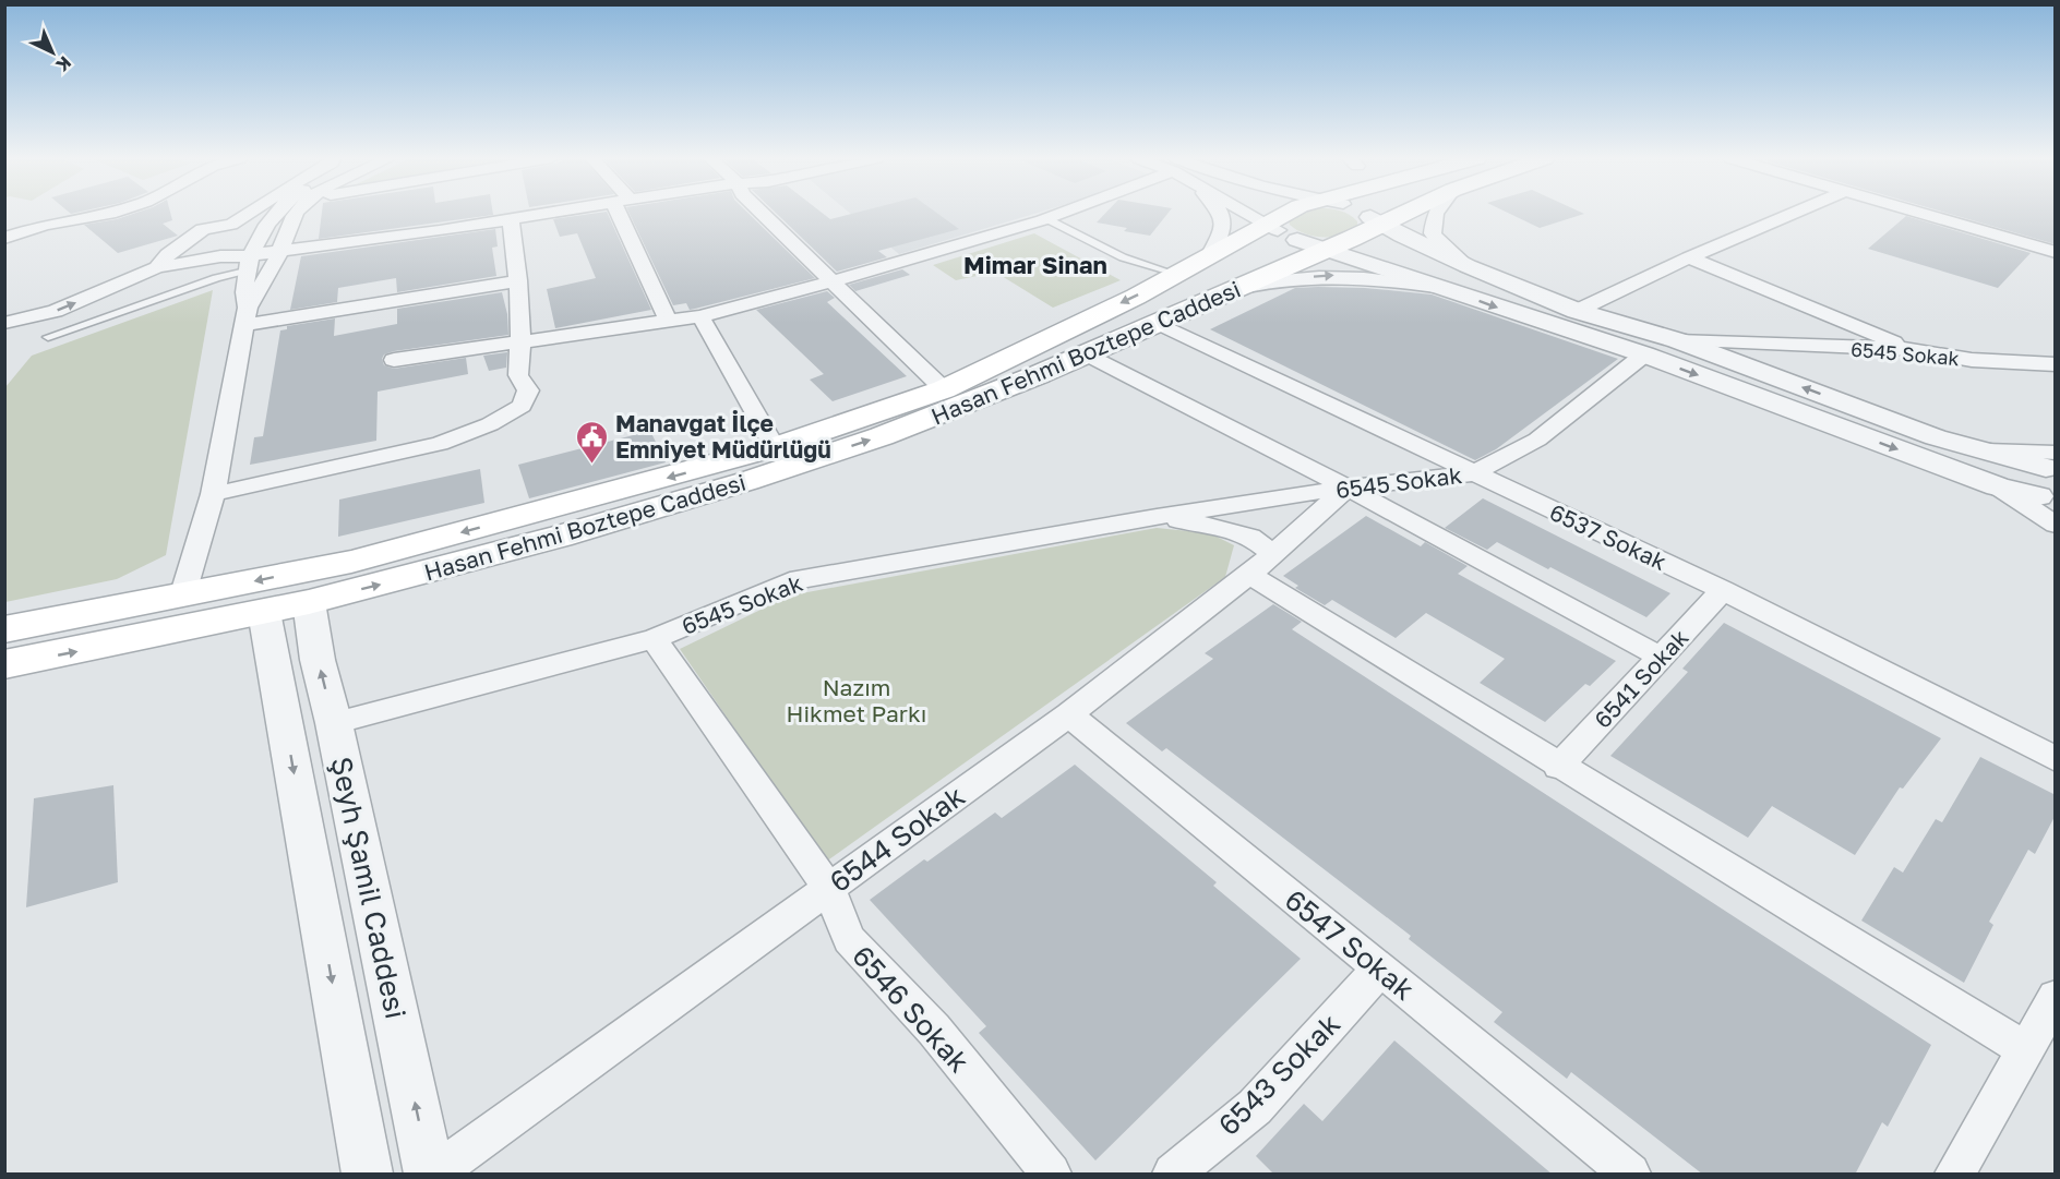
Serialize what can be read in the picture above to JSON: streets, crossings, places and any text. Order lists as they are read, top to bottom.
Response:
{
  "streets": {
    "main road": ["Hasan Fehmi Boztepe Caddesi"],
    "street": [
      "6545 Sokak",
      "6537 Sokak",
      "6541 Sokak",
      "6544 Sokak",
      "Şeyh Şamil Caddesi",
      "6547 Sokak",
      "6546 Sokak",
      "6543 Sokak"
    ]
  },
  "crossings": [
    ["Hasan Fehmi Boztepe Caddesi", "6537 Sokak"],
    ["Hasan Fehmi Boztepe Caddesi", "Şeyh Şamil Caddesi"],
    ["6545 Sokak", "6537 Sokak"],
    ["6545 Sokak", "6544 Sokak"],
    ["6545 Sokak", "Şeyh Şamil Caddesi"],
    ["6545 Sokak", "6546 Sokak"],
    ["6537 Sokak", "6541 Sokak"],
    ["6544 Sokak", "Şeyh Şamil Caddesi"],
    ["6544 Sokak", "6547 Sokak"],
    ["6544 Sokak", "6546 Sokak"],
    ["6547 Sokak", "6543 Sokak"]
  ],
  "districts": ["Mimar Sinan"],
  "parks": ["Nazım Hikmet Parkı"],
  "places": {
    "public building": ["Manavgat İlçe Emniyet Müdürlüğü"]
  },
  "north": "bottom right"
}
